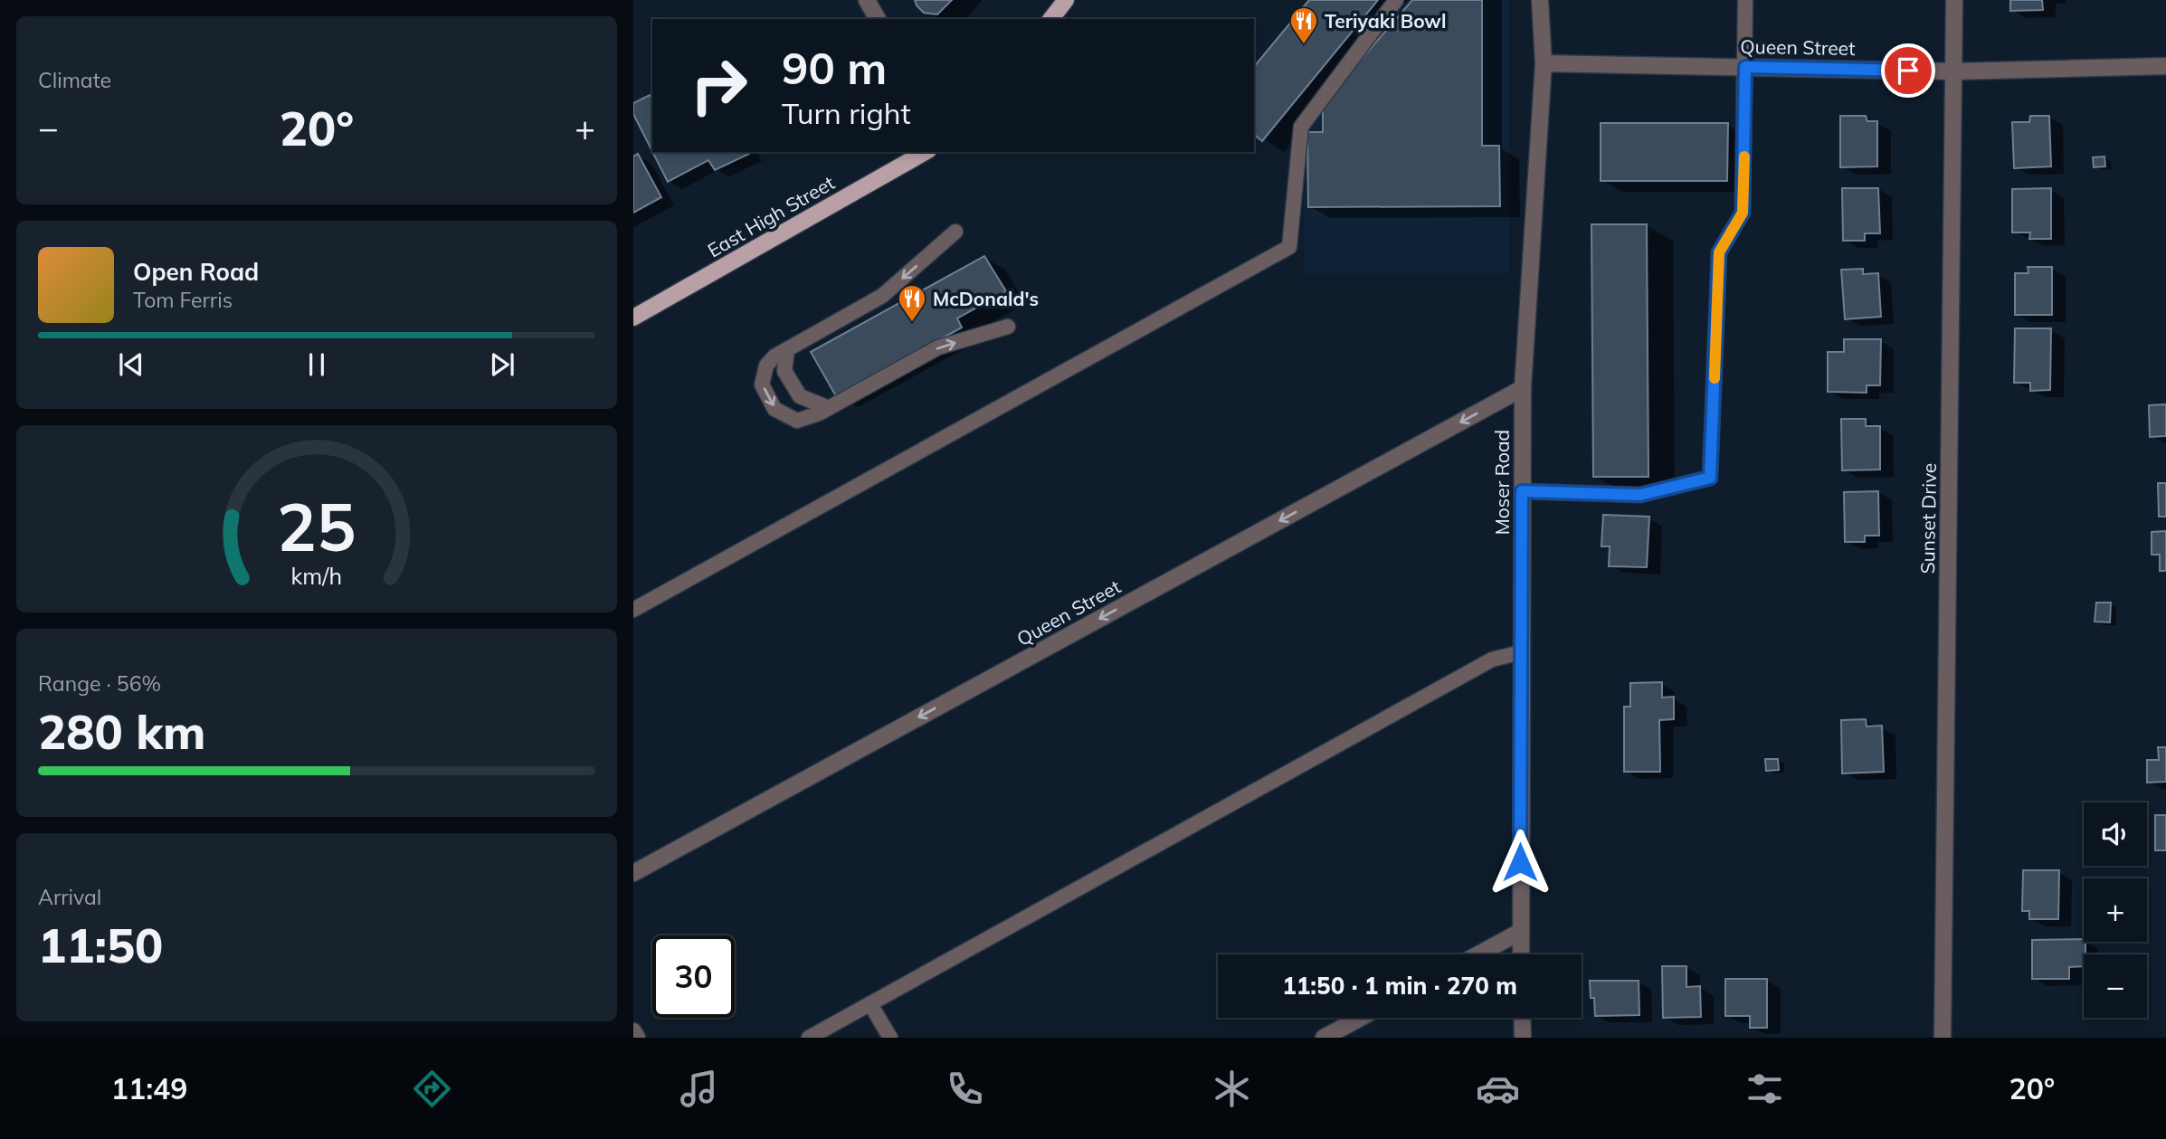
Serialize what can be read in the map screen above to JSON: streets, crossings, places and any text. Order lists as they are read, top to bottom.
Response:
{
  "streets": {
    "main road": ["East High Street"],
    "street": ["Queen Street", "Moser Road", "Sunset Drive"]
  },
  "crossings": [
    ["Queen Street", "Moser Road"],
    ["Queen Street", "Sunset Drive"]
  ],
  "one_way": ["Queen Street"],
  "places": {
    "restaurant": ["Teriyaki Bowl", "McDonald's"]
  },
  "page": {
    "tile": [
      "Climate",
      ["Range · 56%", "280 km"],
      ["Arrival", "11:50"]
    ],
    "turn": ["90 m", "Turn right"],
    "heat": ["−", "20°", "+"],
    "song": ["Open Road", "Tom Ferris"],
    "map_buttons": ["+", "−"],
    "limit": "30",
    "trip": "11:50 · 1 min · 270 m",
    "tabs": ["11:49", "20°"],
    "gauge": ["25", "km/h"]
  }
}
